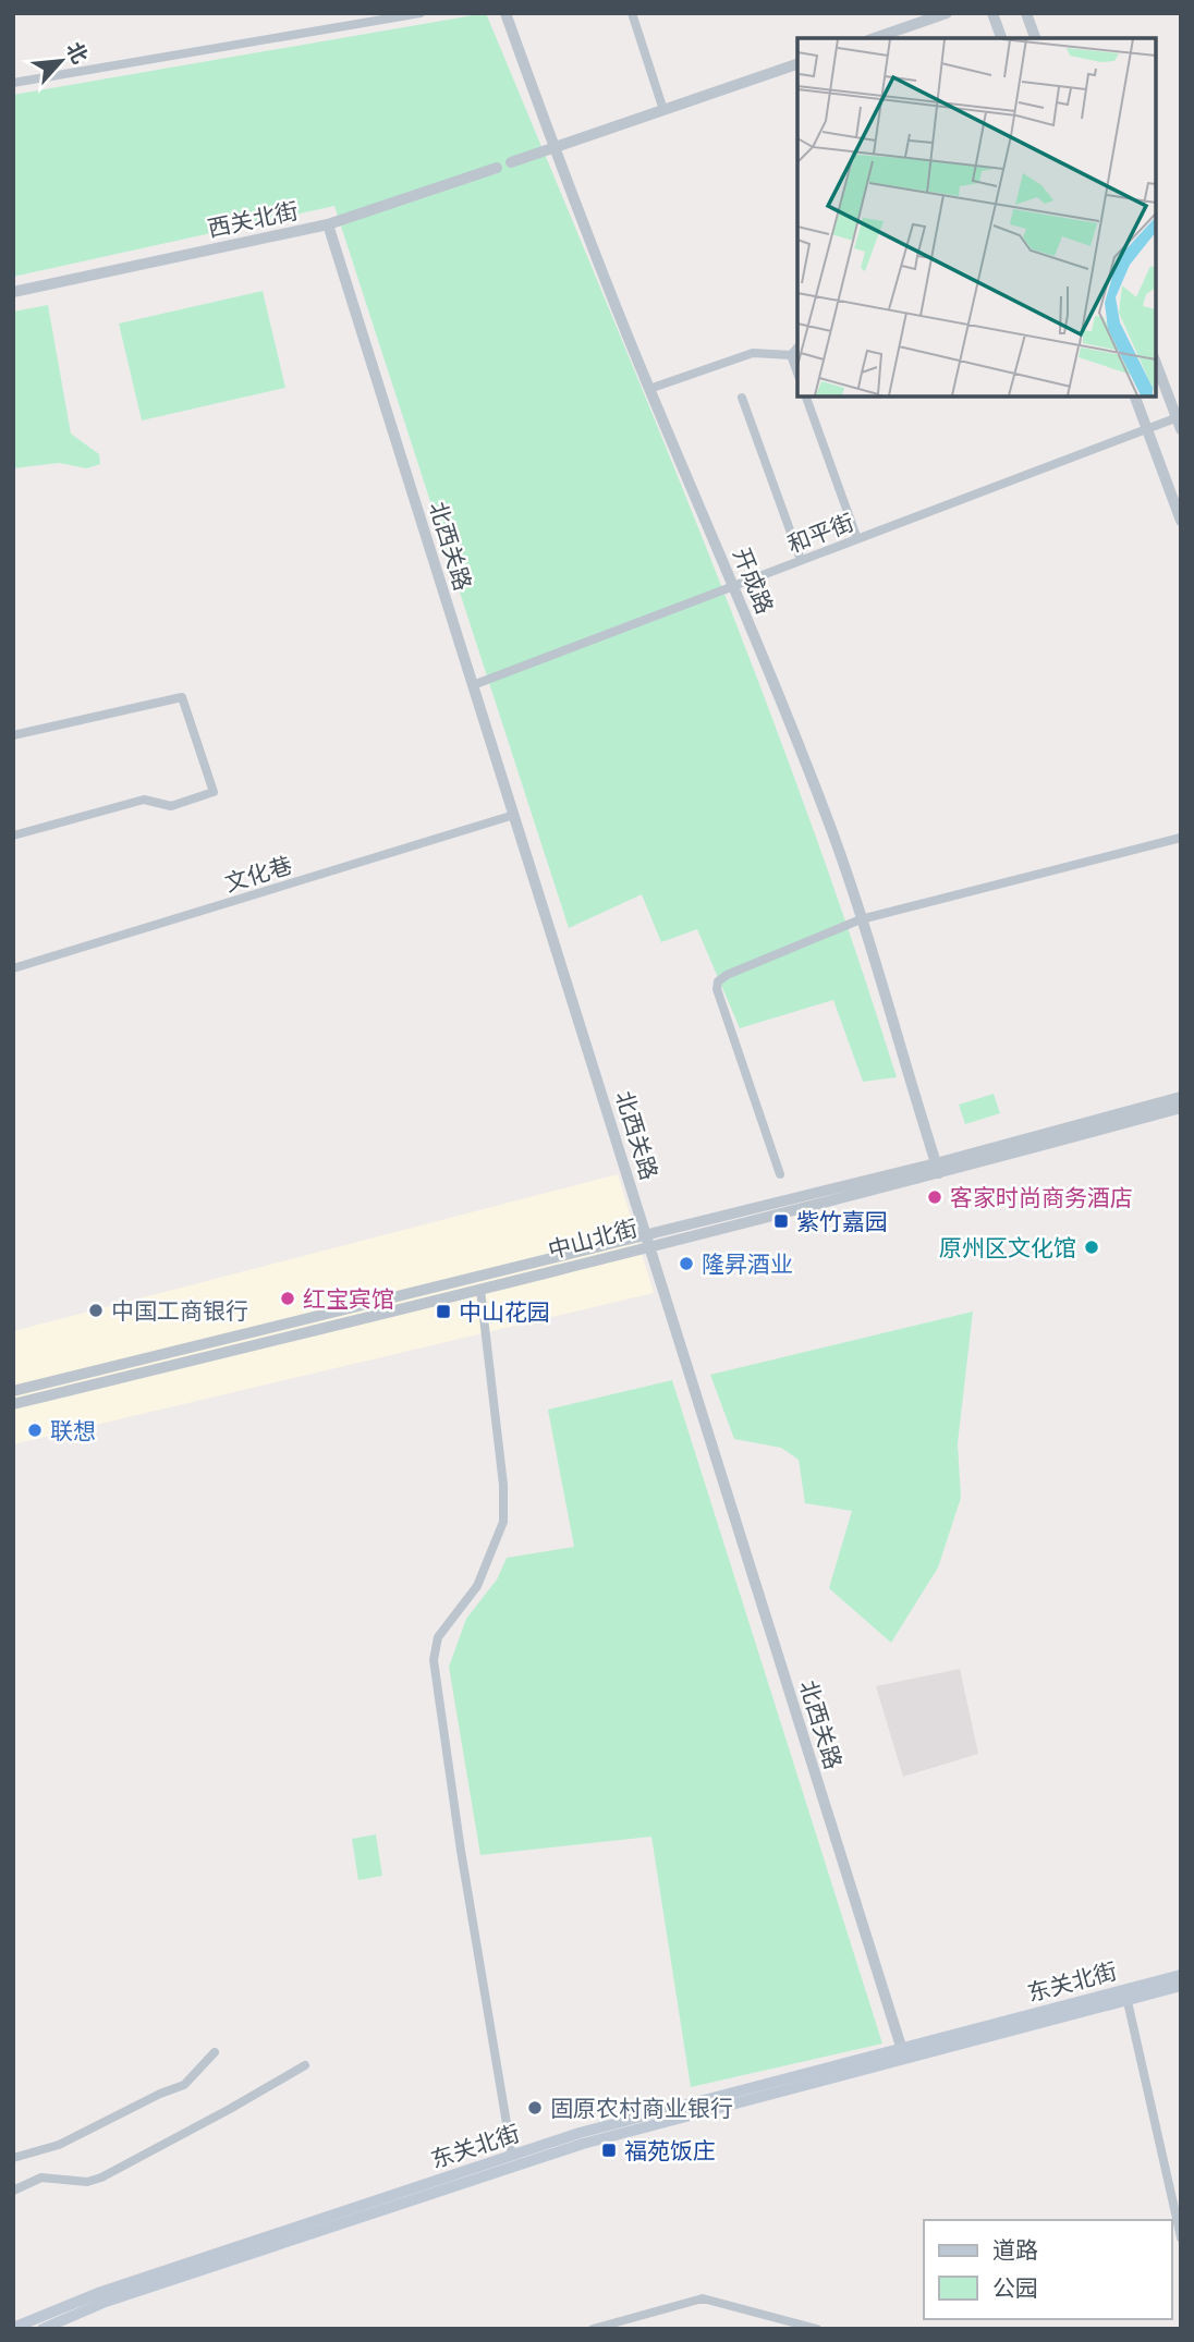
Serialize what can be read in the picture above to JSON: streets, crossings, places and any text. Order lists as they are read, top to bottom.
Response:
{
  "streets": {
    "main road": ["东关北街"],
    "street": [
      "西关北街",
      "和平街",
      "北西关路",
      "开成路",
      "文化巷",
      "中山北街"
    ]
  },
  "crossings": [
    ["西关北街", "北西关路"],
    ["和平街", "北西关路"],
    ["和平街", "开成路"],
    ["北西关路", "文化巷"],
    ["北西关路", "中山北街"],
    ["北西关路", "东关北街"],
    ["开成路", "中山北街"]
  ],
  "places": {
    "other": [
      "客家时尚商务酒店",
      "原州区文化馆",
      "隆昇酒业",
      "红宝宾馆",
      "中国工商银行",
      "联想",
      "固原农村商业银行"
    ],
    "transit": ["紫竹嘉园", "中山花园", "福苑饭庄"]
  },
  "legend": ["道路", "公园"],
  "north": "top right"
}
